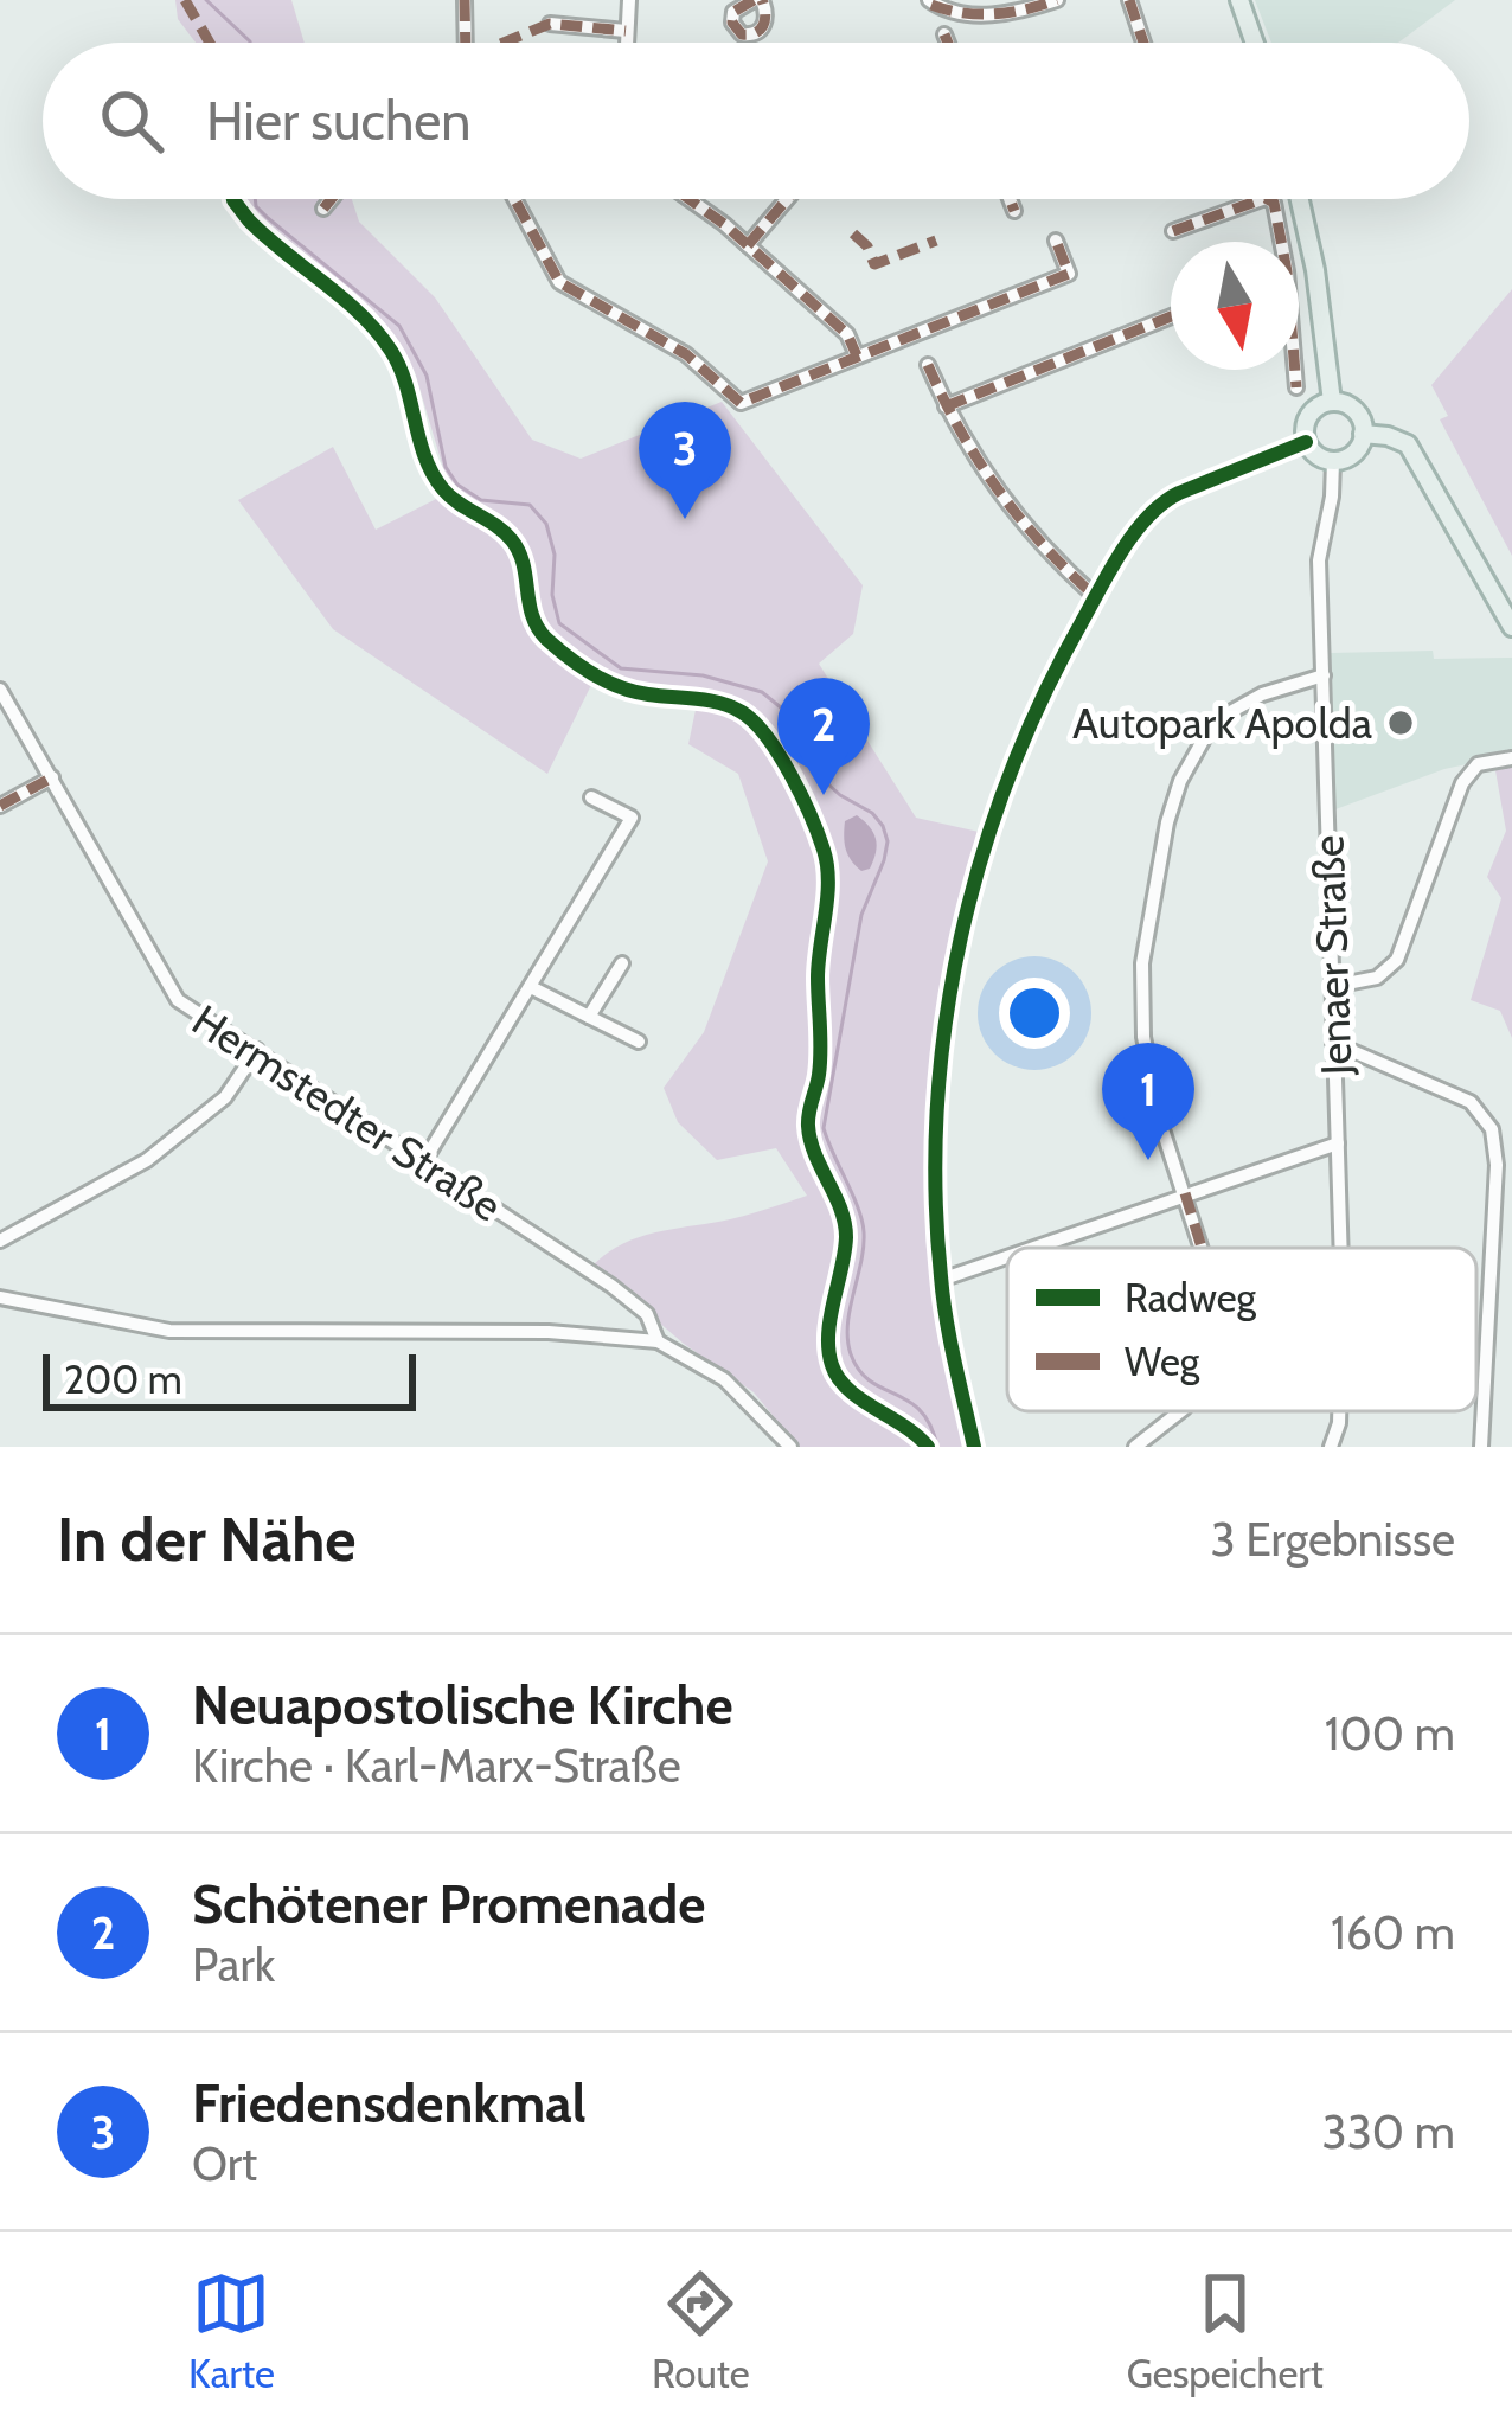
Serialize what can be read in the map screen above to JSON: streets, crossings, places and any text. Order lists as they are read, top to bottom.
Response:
{
  "streets": {
    "street": ["Jenaer Straße", "Hermstedter Straße"]
  },
  "places": ["Autopark Apolda"],
  "legend": ["Radweg", "Weg"],
  "scale_bar": "200 m",
  "north": "bottom",
  "page": {
    "search": "Hier suchen",
    "pins": ["3", "2", "1"],
    "scale": "200 m",
    "heading": ["In der Nähe", "3 Ergebnisse"],
    "list": [
      {
        "mark": "1",
        "name": "Neuapostolische Kirche",
        "note": "Kirche · Karl-Marx-Straße",
        "value": "100 m"
      },
      {
        "mark": "2",
        "name": "Schötener Promenade",
        "note": "Park",
        "value": "160 m"
      },
      {
        "mark": "3",
        "name": "Friedensdenkmal",
        "note": "Ort",
        "value": "330 m"
      }
    ],
    "nav": ["Karte", "Route", "Gespeichert"]
  }
}
